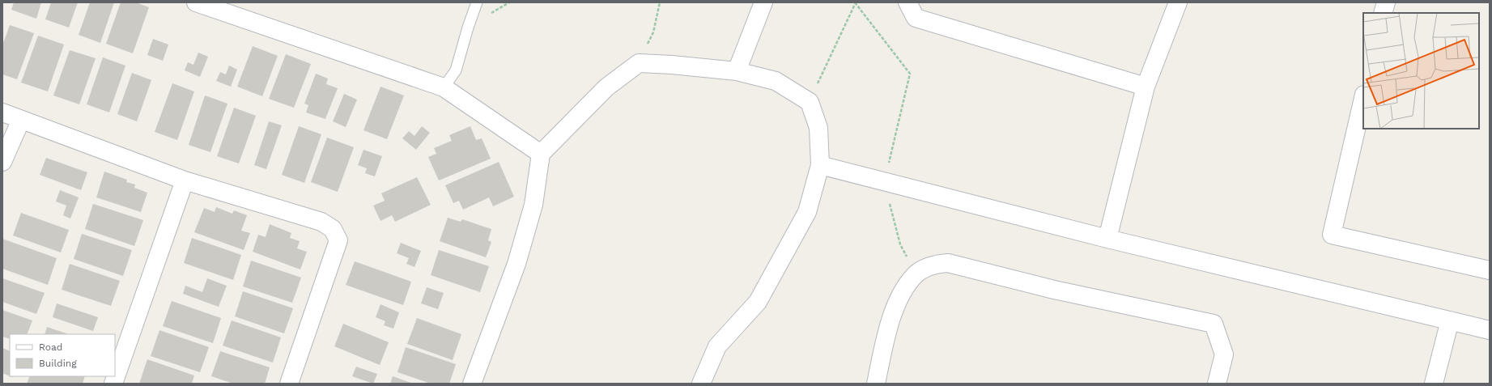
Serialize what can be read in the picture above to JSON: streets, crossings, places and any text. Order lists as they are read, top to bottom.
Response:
{
  "legend": ["Road", "Building"]
}
